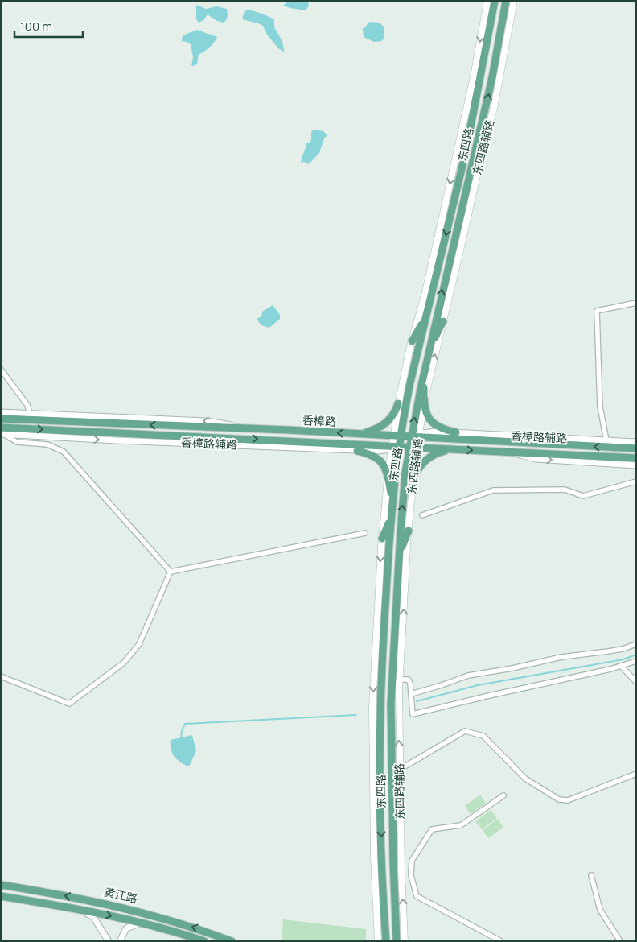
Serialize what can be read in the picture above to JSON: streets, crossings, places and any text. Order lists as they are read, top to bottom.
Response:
{
  "streets": {
    "main road": [
      "东四路",
      "东四路辅路",
      "香樟路",
      "黄江路"
    ],
    "street": ["香樟路辅路"]
  },
  "crossings": [
    ["东四路", "东四路辅路"],
    ["东四路", "香樟路"],
    ["东四路", "香樟路辅路"],
    ["东四路辅路", "香樟路"],
    ["东四路辅路", "香樟路辅路"],
    ["香樟路", "香樟路辅路"]
  ],
  "scale_bar": "100 m"
}
